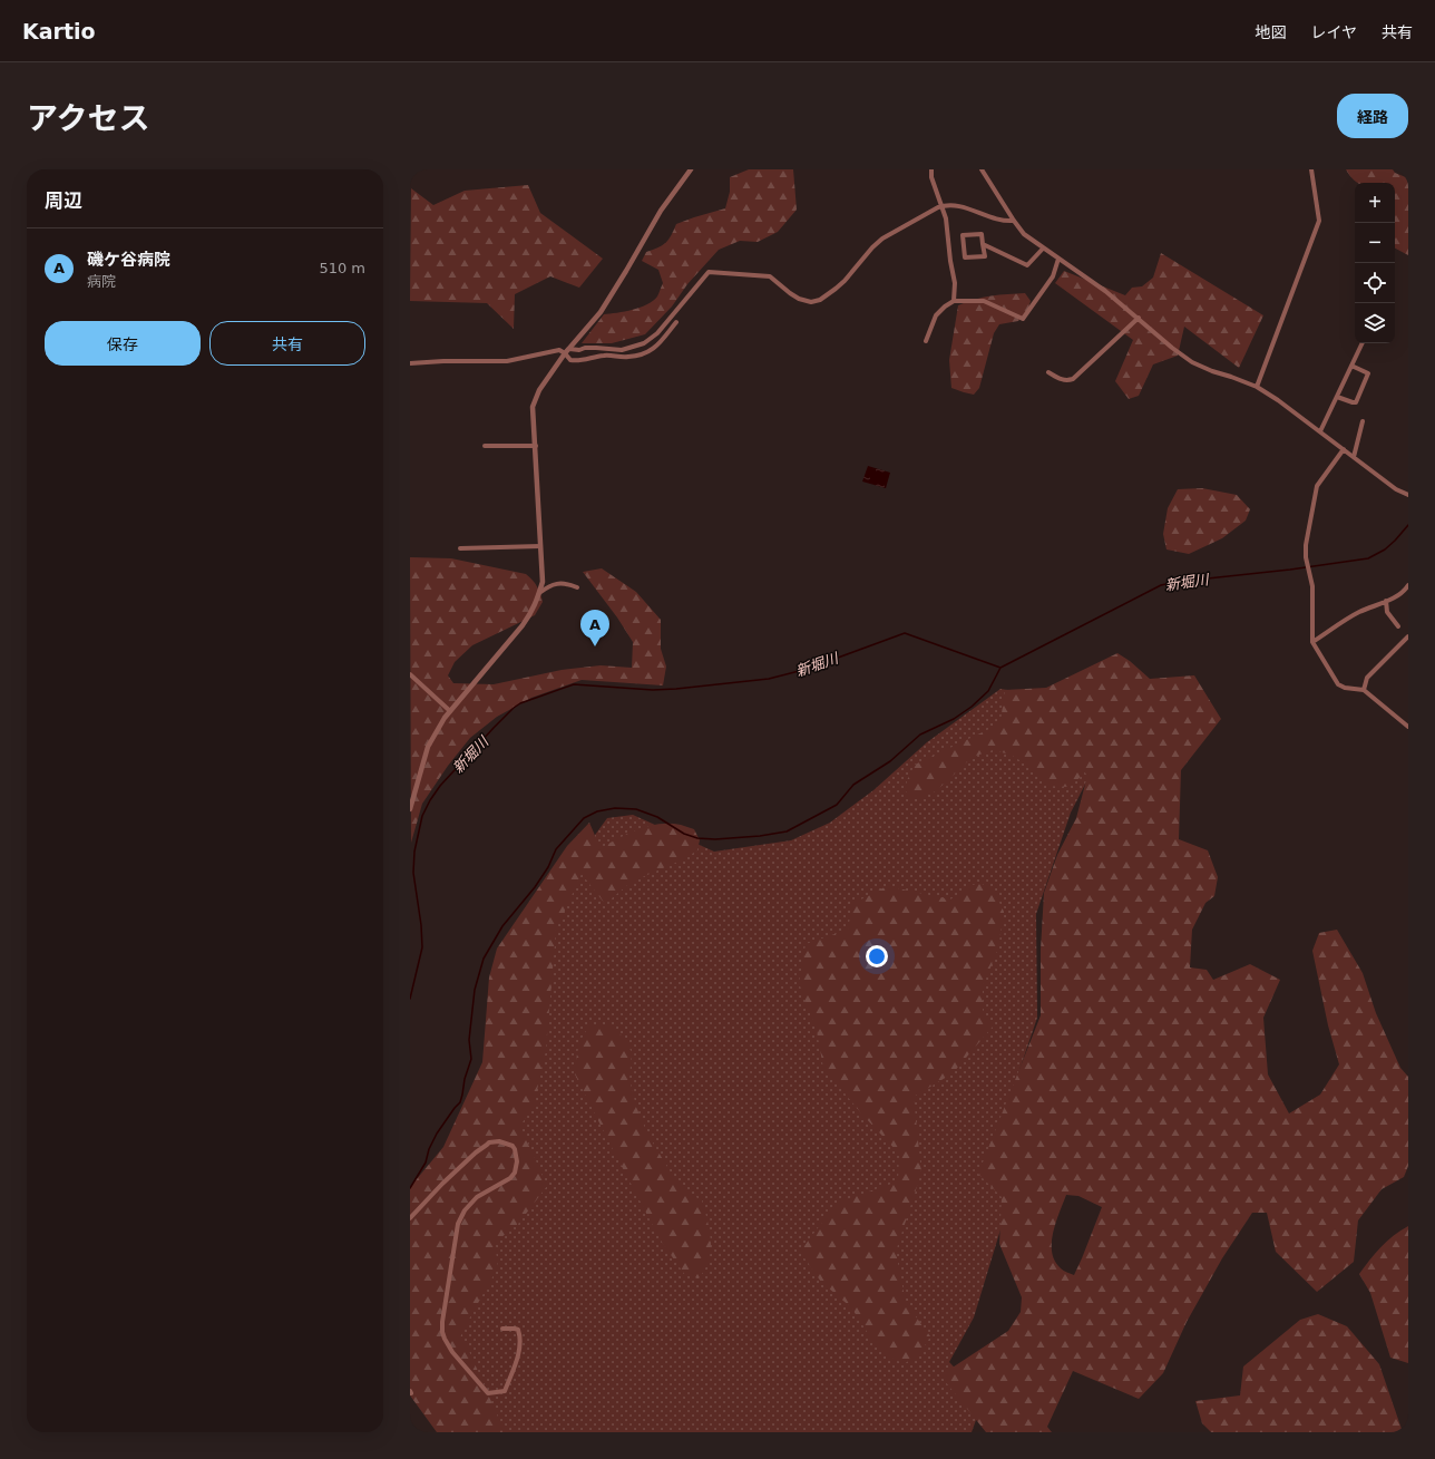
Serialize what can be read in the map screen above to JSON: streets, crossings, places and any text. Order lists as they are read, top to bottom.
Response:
{
  "water": ["新堀川"],
  "page": {
    "header": "Kartio",
    "nav": ["地図", "レイヤ", "共有"],
    "title": "アクセス",
    "buttons": [
      "経路",
      ["保存", "共有"]
    ],
    "heading": "周辺",
    "map_buttons": ["+", "−"],
    "list": [
      {
        "mark": "A",
        "name": "磯ケ谷病院",
        "note": "病院",
        "value": "510 m"
      }
    ],
    "pins": "A"
  }
}
